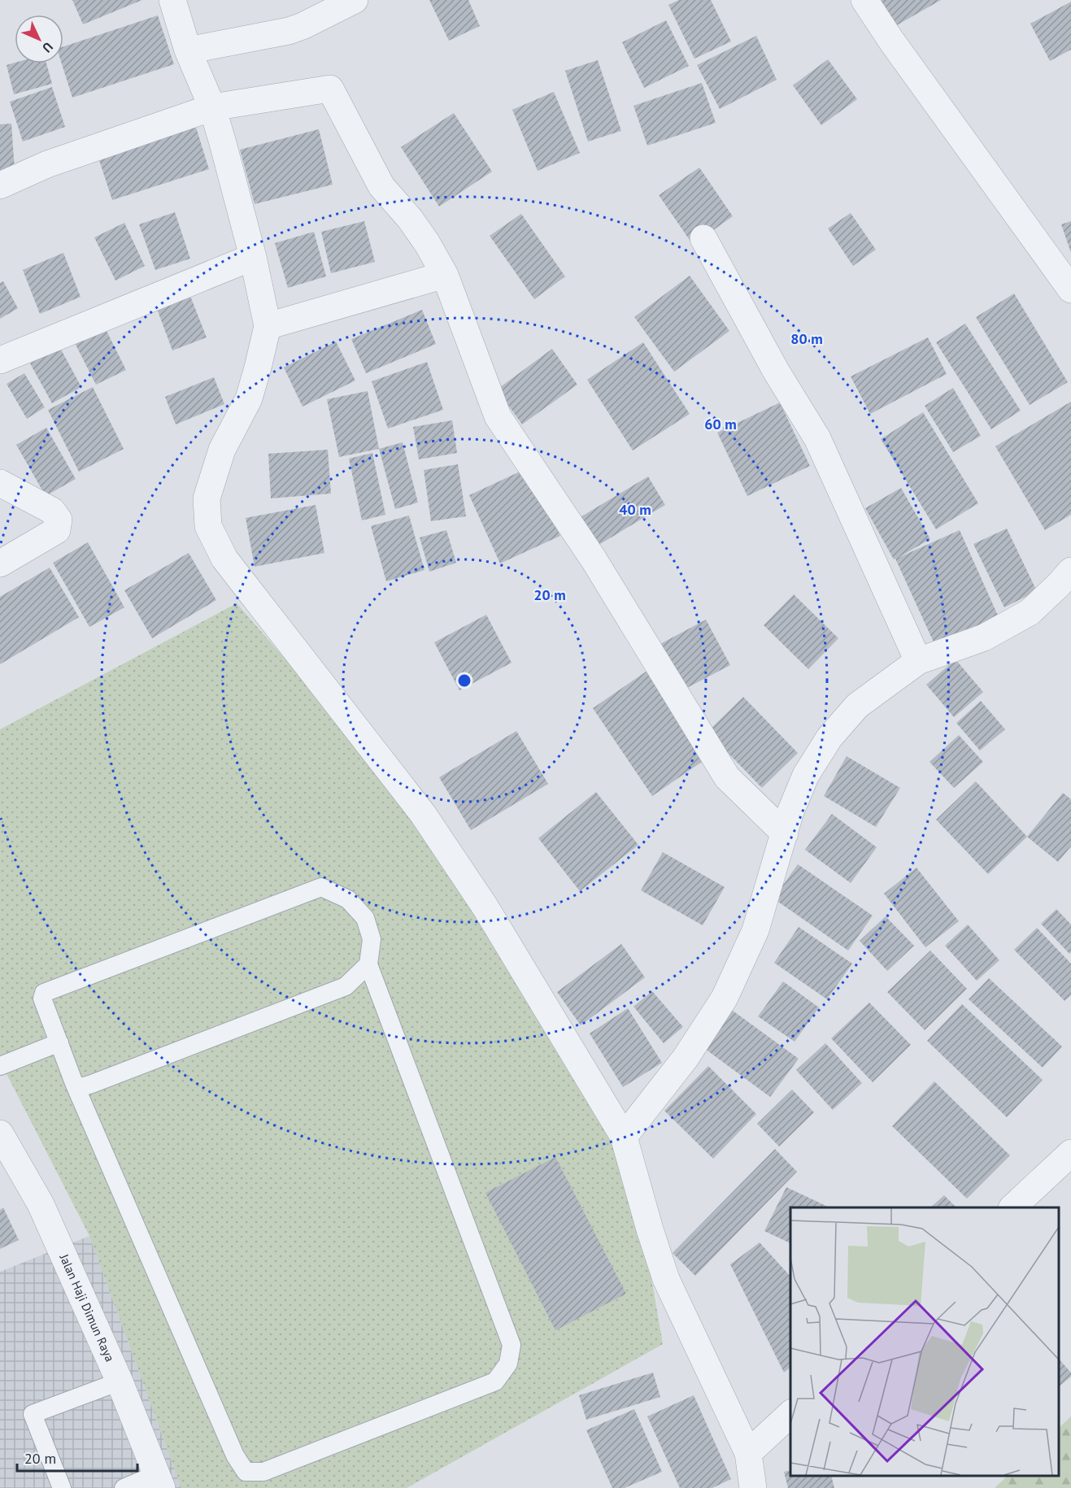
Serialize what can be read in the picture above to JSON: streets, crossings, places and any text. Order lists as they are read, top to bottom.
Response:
{
  "streets": {
    "street": ["Jalan Haji Dimun Raya"]
  },
  "scale_bar": "20 m",
  "north": "bottom right",
  "rings": [
    "80 m",
    "60 m",
    "40 m",
    "20 m"
  ]
}
